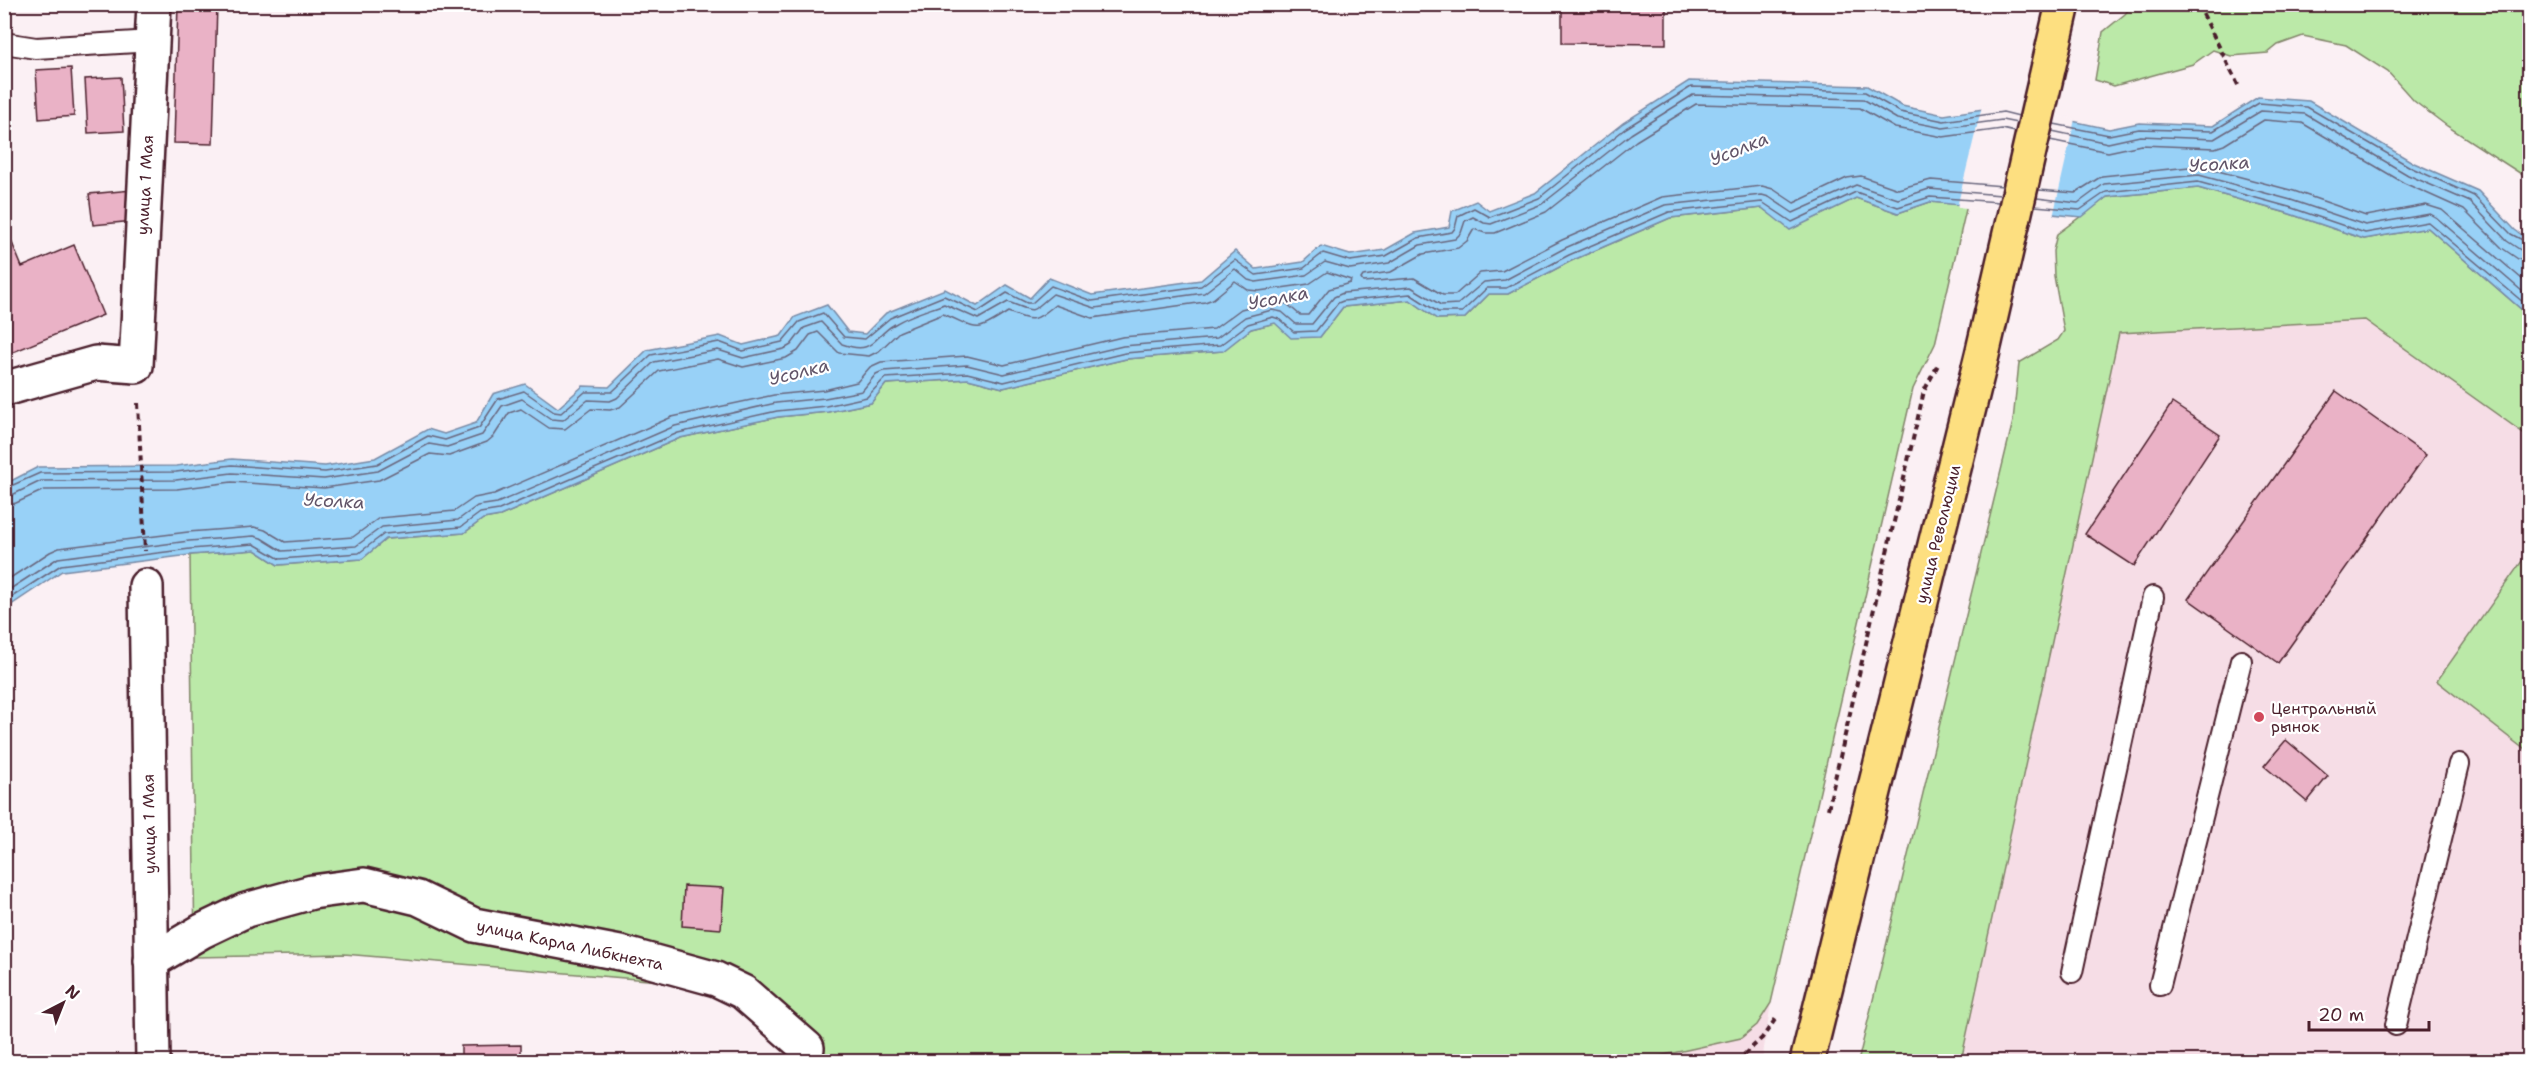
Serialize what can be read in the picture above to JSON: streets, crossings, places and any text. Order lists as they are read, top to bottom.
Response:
{
  "streets": {
    "main road": ["улица Революции"],
    "street": ["улица 1 Мая", "улица Карла Либкнехта"]
  },
  "crossings": [
    ["улица 1 Мая", "улица Карла Либкнехта"]
  ],
  "water": ["Усолка"],
  "places": ["Центральный рынок"],
  "scale_bar": "20 m",
  "north": "top right"
}
